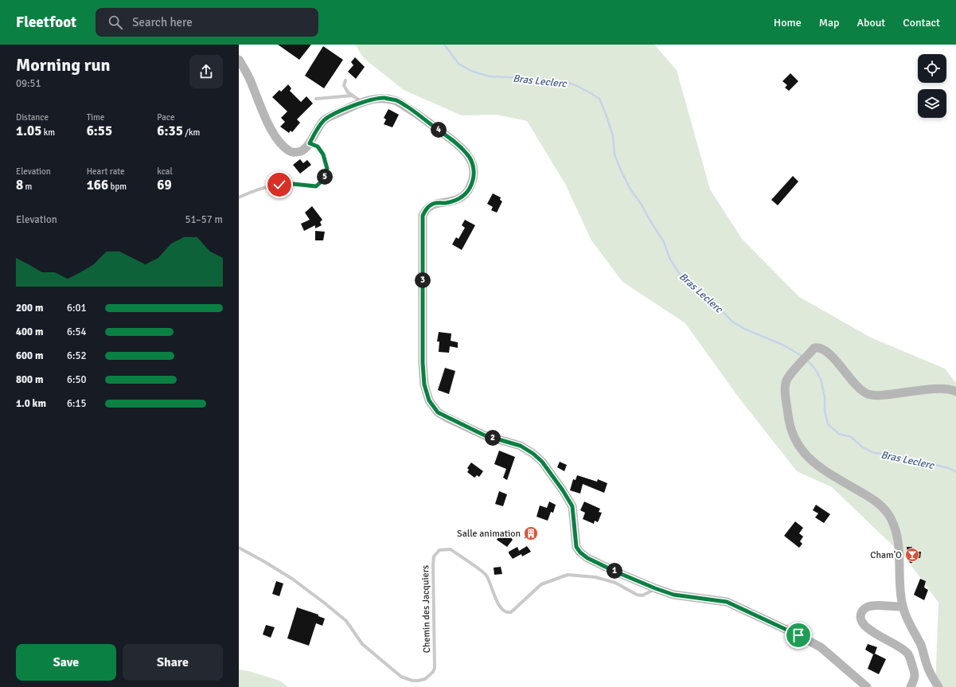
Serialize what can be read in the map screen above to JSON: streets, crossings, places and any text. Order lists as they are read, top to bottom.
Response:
{
  "streets": {
    "lane": ["Chemin des Jacquiers"]
  },
  "water": ["Bras Leclerc"],
  "places": {
    "building": ["Salle animation"],
    "bar": ["Cham'O"]
  },
  "page": {
    "header": "Fleetfoot",
    "search": "Search here",
    "nav": [
      "Home",
      "Map",
      "About",
      "Contact"
    ],
    "heading": ["Morning run", "09:51"],
    "stats": [
      ["Distance", "1.05 km"],
      ["Time", "6:55"],
      ["Pace", "6:35 /km"],
      ["Elevation", "8 m"],
      ["Heart rate", "166 bpm"],
      ["kcal", "69"]
    ],
    "pins": [
      "4",
      "5",
      "3",
      "2",
      "1"
    ],
    "chart": ["Elevation", "51–57 m"],
    "list": [
      {
        "name": "200 m",
        "note": "6:01"
      },
      {
        "name": "400 m",
        "note": "6:54"
      },
      {
        "name": "600 m",
        "note": "6:52"
      },
      {
        "name": "800 m",
        "note": "6:50"
      },
      {
        "name": "1.0 km",
        "note": "6:15"
      }
    ],
    "buttons": ["Save", "Share"]
  }
}
